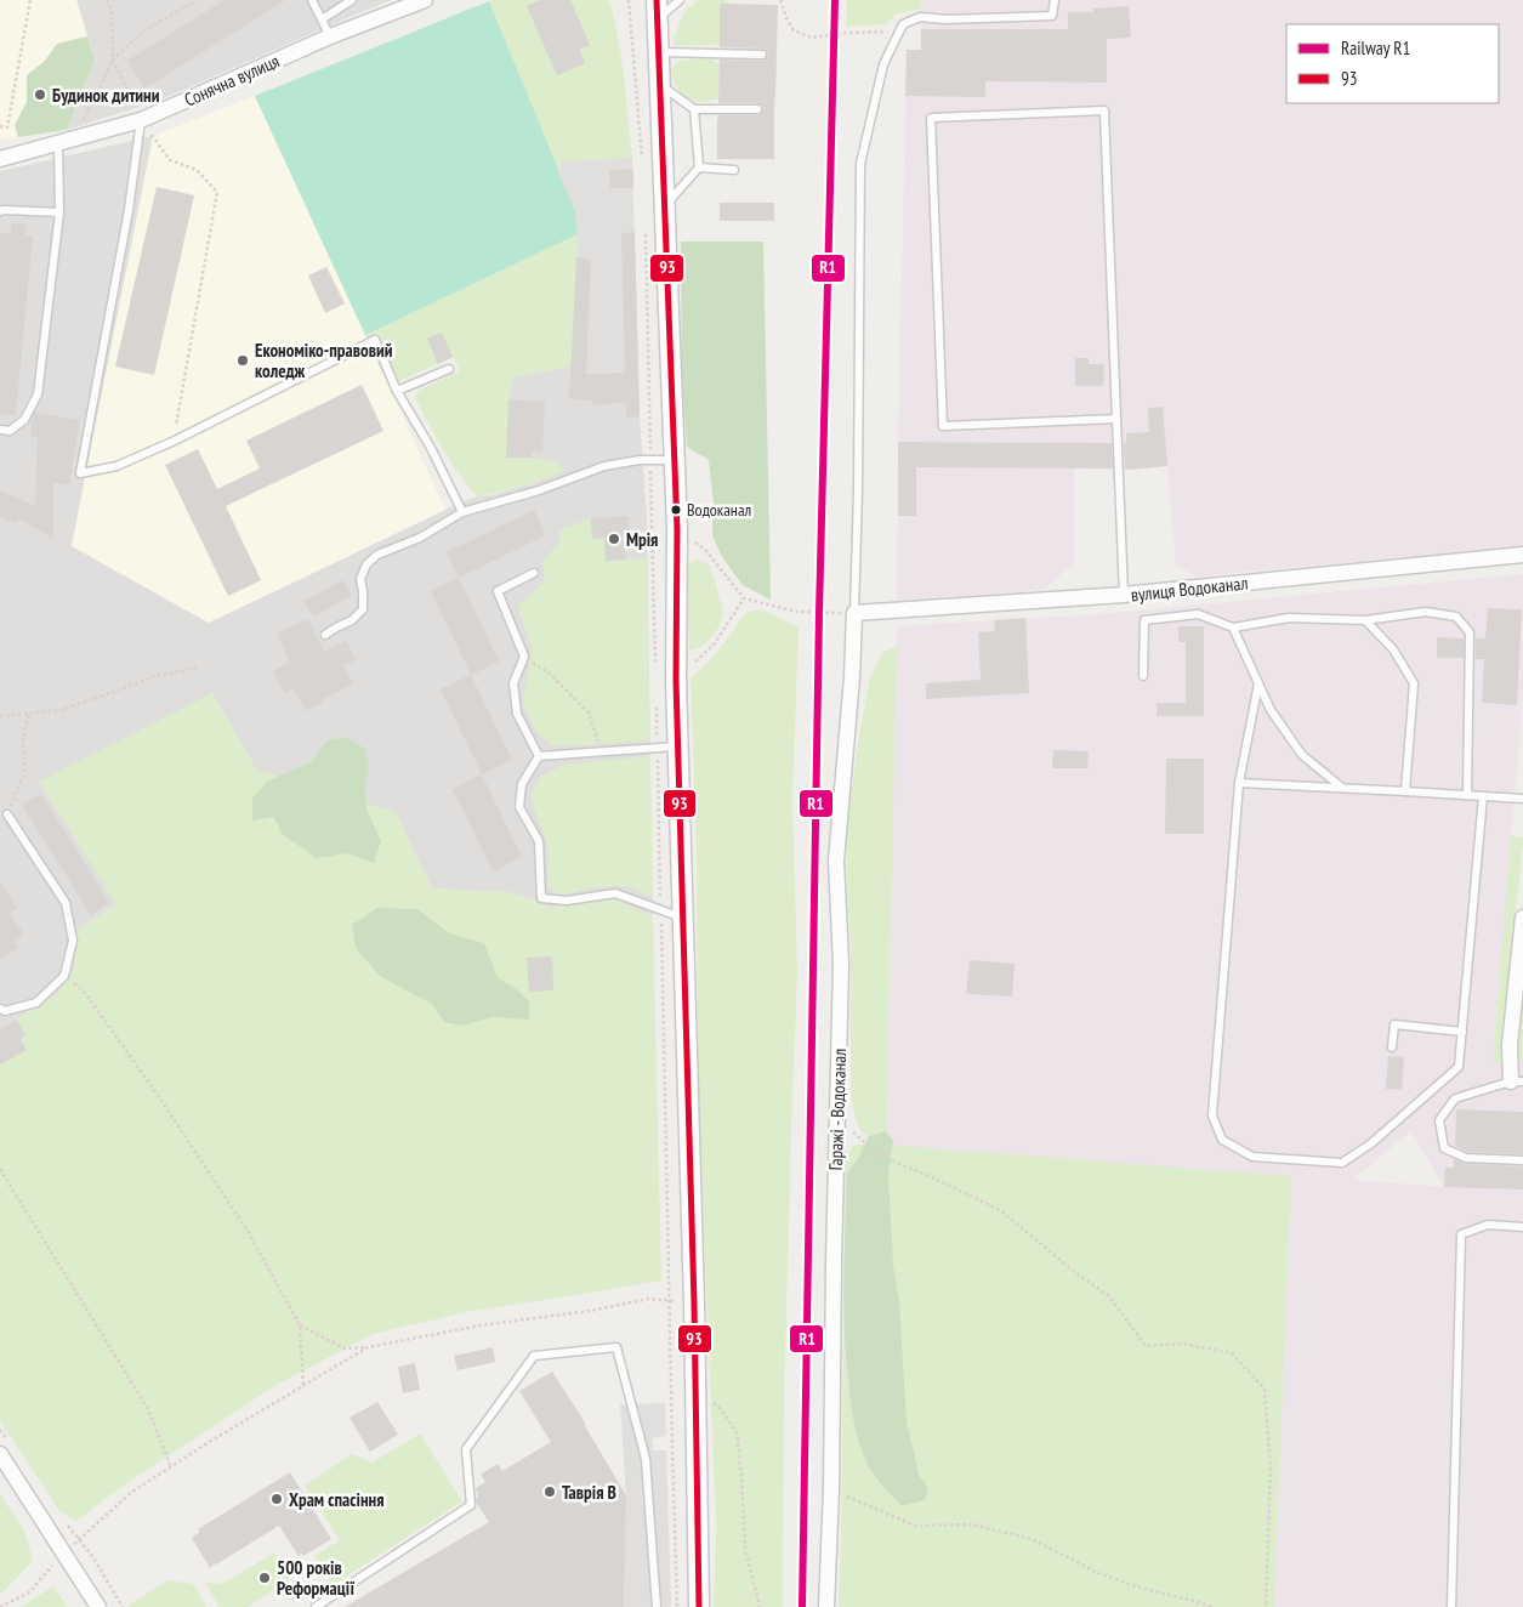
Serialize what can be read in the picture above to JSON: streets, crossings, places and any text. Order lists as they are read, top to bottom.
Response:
{
  "streets": {
    "street": ["Сонячна вулиця", "вулиця Водоканал", "Гаражі - Водоканал"]
  },
  "crossings": [
    ["вулиця Водоканал", "Гаражі - Водоканал"]
  ],
  "places": [
    "Будинок дитини",
    "Економіко-правовий коледж",
    "Водоканал",
    "Мрія",
    "Таврія В",
    "Храм спасіння",
    "500 років Реформації"
  ],
  "lines": ["rail line R1", "transit line 93"],
  "legend": ["Railway R1", "93"]
}
